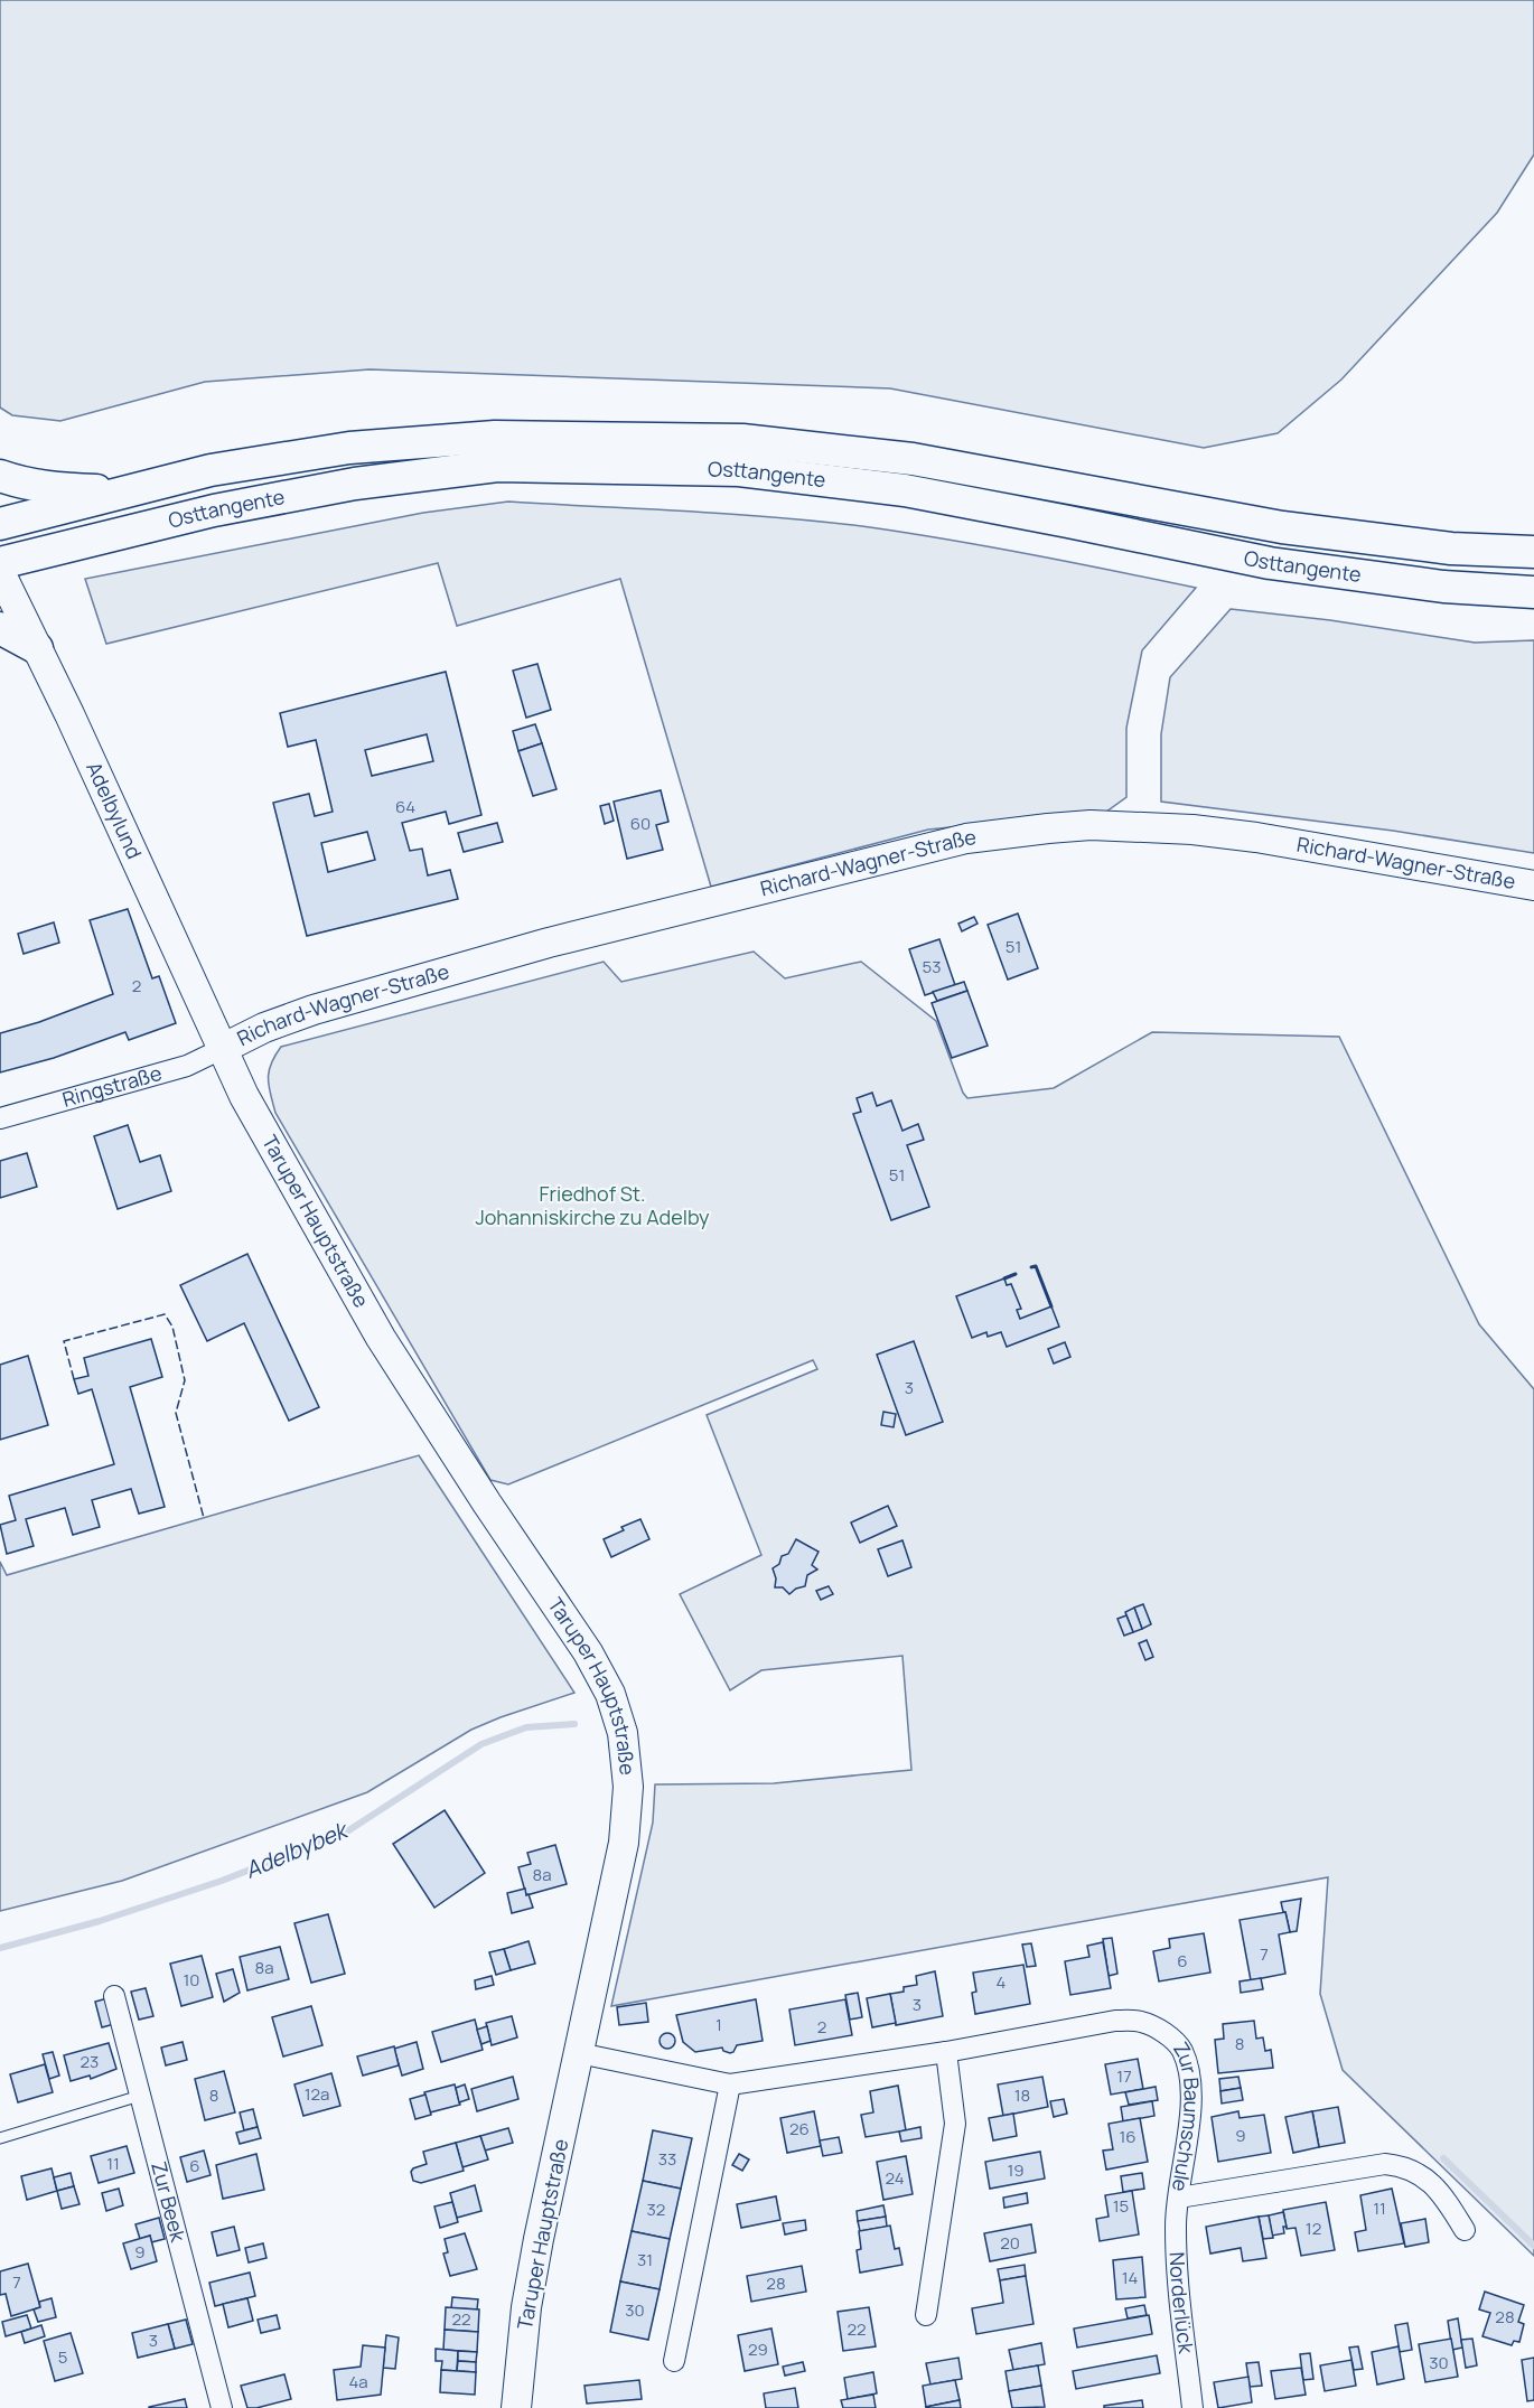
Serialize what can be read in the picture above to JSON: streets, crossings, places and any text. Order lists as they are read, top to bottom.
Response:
{
  "streets": {
    "main road": ["Osttangente"],
    "street": [
      "Adelbylund",
      "Richard-Wagner-Straße",
      "Ringstraße",
      "Taruper Hauptstraße",
      "Zur Baumschule",
      "Zur Beek",
      "Norderlück"
    ]
  },
  "crossings": [
    ["Adelbylund", "Richard-Wagner-Straße"],
    ["Adelbylund", "Ringstraße"],
    ["Adelbylund", "Taruper Hauptstraße"],
    ["Richard-Wagner-Straße", "Ringstraße"],
    ["Richard-Wagner-Straße", "Taruper Hauptstraße"],
    ["Ringstraße", "Taruper Hauptstraße"],
    ["Taruper Hauptstraße", "Zur Baumschule"],
    ["Zur Baumschule", "Norderlück"]
  ],
  "water": ["Adelbybek"],
  "parks": ["Friedhof St. Johanniskirche zu Adelby"],
  "house_numbers": [
    "64",
    "60",
    "51",
    "53",
    "2",
    "51",
    "3",
    "8a",
    "7",
    "6",
    "8a",
    "10",
    "4",
    "3",
    "1",
    "2",
    "8",
    "23",
    "17",
    "12a",
    "8",
    "18",
    "26",
    "9",
    "16",
    "33",
    "11",
    "6",
    "19",
    "24",
    "15",
    "11",
    "32",
    "12",
    "20",
    "9",
    "31",
    "14",
    "7",
    "28",
    "30",
    "28",
    "22",
    "22",
    "3",
    "29",
    "5",
    "30",
    "4a"
  ]
}
